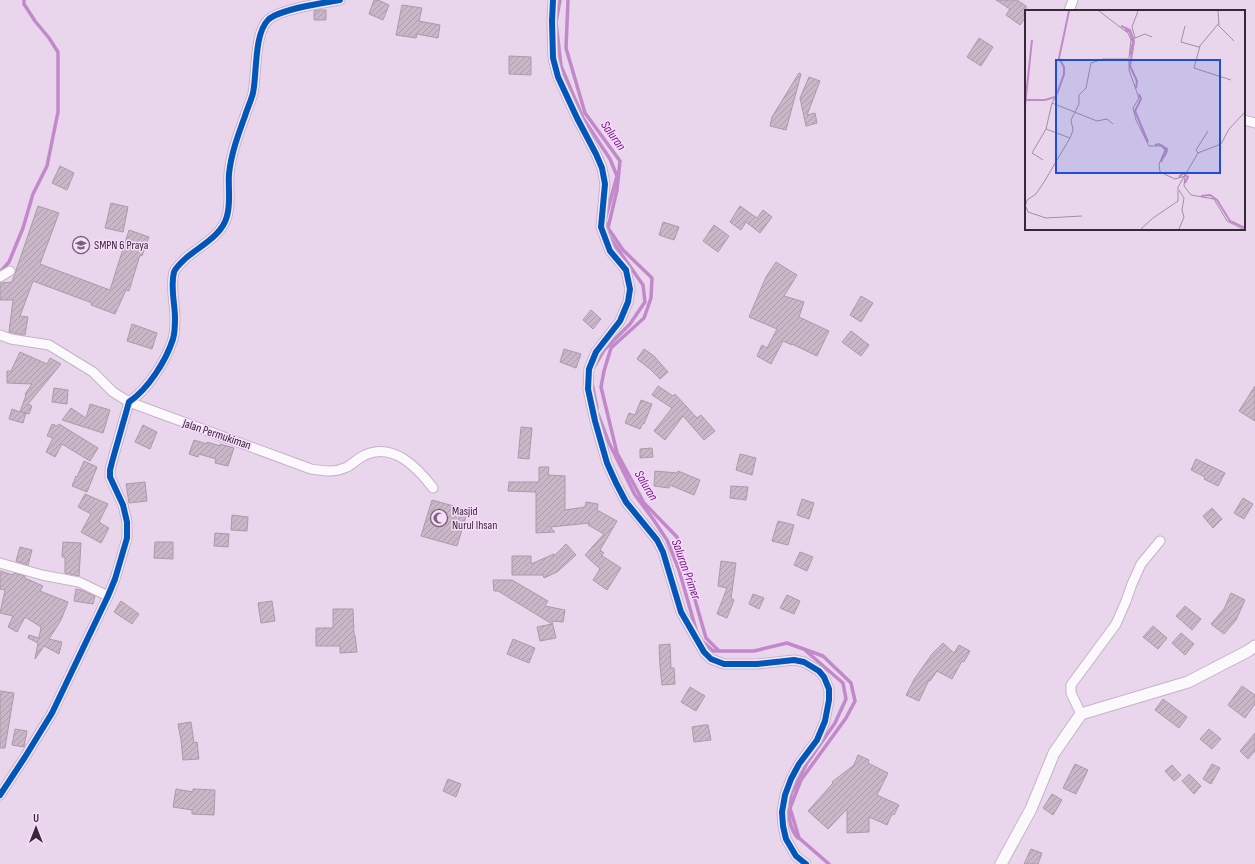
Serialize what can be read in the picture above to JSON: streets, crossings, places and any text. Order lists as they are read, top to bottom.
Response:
{
  "streets": {
    "street": ["Jalan Permukiman"]
  },
  "water": ["Saluran", "Saluran Primer"],
  "places": {
    "school or university": ["SMPN 6 Praya"],
    "mosque": ["Masjid Nurul Ihsan"]
  },
  "north": "top"
}
